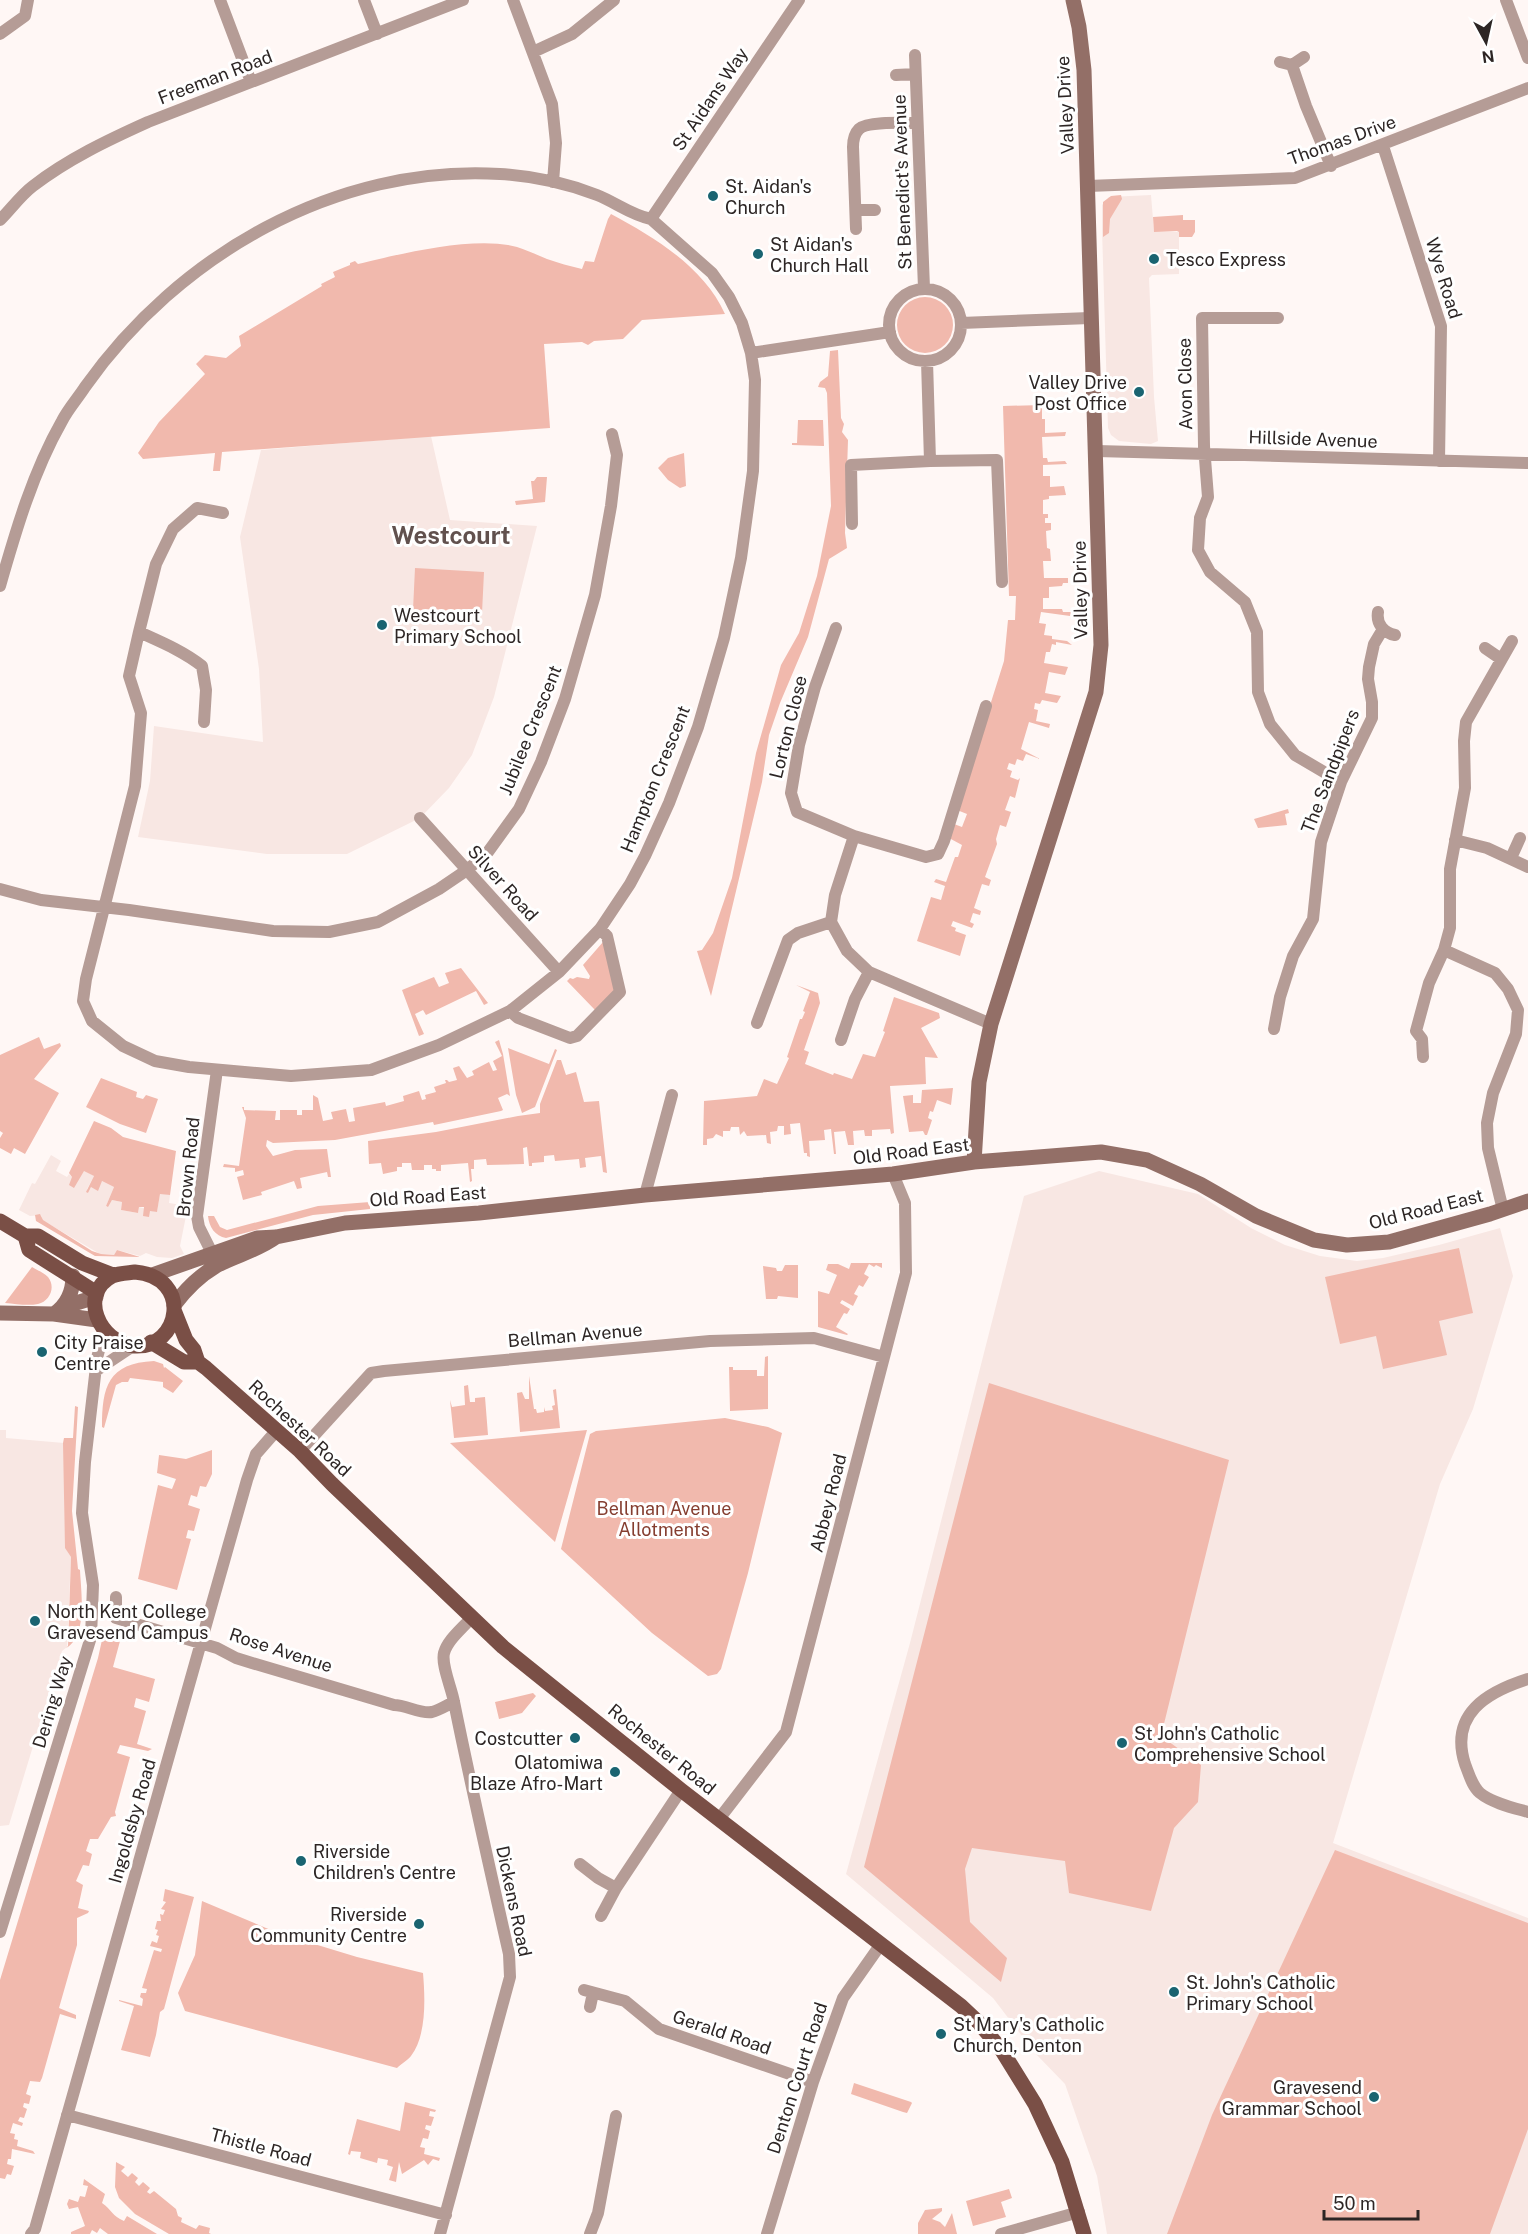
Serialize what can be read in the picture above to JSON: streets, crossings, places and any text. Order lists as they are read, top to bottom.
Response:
{
  "streets": {
    "main road": ["Valley Drive", "Old Road East", "Rochester Road"],
    "street": [
      "Freeman Road",
      "St Aidans Way",
      "Thomas Drive",
      "St Benedict's Avenue",
      "Wye Road",
      "Avon Close",
      "Hillside Avenue",
      "Lorton Close",
      "Jubilee Crescent",
      "The Sandpipers",
      "Hampton Crescent",
      "Silver Road",
      "Brown Road",
      "Bellman Avenue",
      "Abbey Road",
      "Rose Avenue",
      "Dering Way",
      "Ingoldsby Road",
      "Dickens Road",
      "Gerald Road",
      "Denton Court Road",
      "Thistle Road"
    ]
  },
  "crossings": [
    ["St Aidans Way", "Hampton Crescent"],
    ["Valley Drive", "Thomas Drive"],
    ["Valley Drive", "Hillside Avenue"],
    ["Valley Drive", "Old Road East"],
    ["Thomas Drive", "Wye Road"],
    ["Wye Road", "Hillside Avenue"],
    ["Avon Close", "Hillside Avenue"],
    ["Avon Close", "The Sandpipers"],
    ["Jubilee Crescent", "Hampton Crescent"],
    ["Jubilee Crescent", "Silver Road"],
    ["Hampton Crescent", "Silver Road"],
    ["Hampton Crescent", "Brown Road"],
    ["Old Road East", "Brown Road"],
    ["Old Road East", "Rochester Road"],
    ["Old Road East", "Abbey Road"],
    ["Old Road East", "Dering Way"],
    ["Bellman Avenue", "Rochester Road"],
    ["Bellman Avenue", "Abbey Road"],
    ["Rochester Road", "Abbey Road"],
    ["Rochester Road", "Dering Way"],
    ["Rochester Road", "Ingoldsby Road"],
    ["Rochester Road", "Dickens Road"],
    ["Rochester Road", "Denton Court Road"],
    ["Rose Avenue", "Ingoldsby Road"],
    ["Rose Avenue", "Dickens Road"],
    ["Ingoldsby Road", "Thistle Road"],
    ["Dickens Road", "Thistle Road"],
    ["Gerald Road", "Denton Court Road"]
  ],
  "districts": ["Westcourt"],
  "parks": ["Bellman Avenue Allotments"],
  "places": [
    "St. Aidan's Church",
    "St Aidan's Church Hall",
    "Tesco Express",
    "Valley Drive Post Office",
    "Westcourt Primary School",
    "City Praise Centre",
    "North Kent College Gravesend Campus",
    "Costcutter",
    "St John's Catholic Comprehensive School",
    "Olatomiwa Blaze Afro-Mart",
    "Riverside Children's Centre",
    "Riverside Community Centre",
    "St. John's Catholic Primary School",
    "St Mary's Catholic Church, Denton",
    "Gravesend Grammar School"
  ],
  "scale_bar": "50 m",
  "north": "bottom"
}
